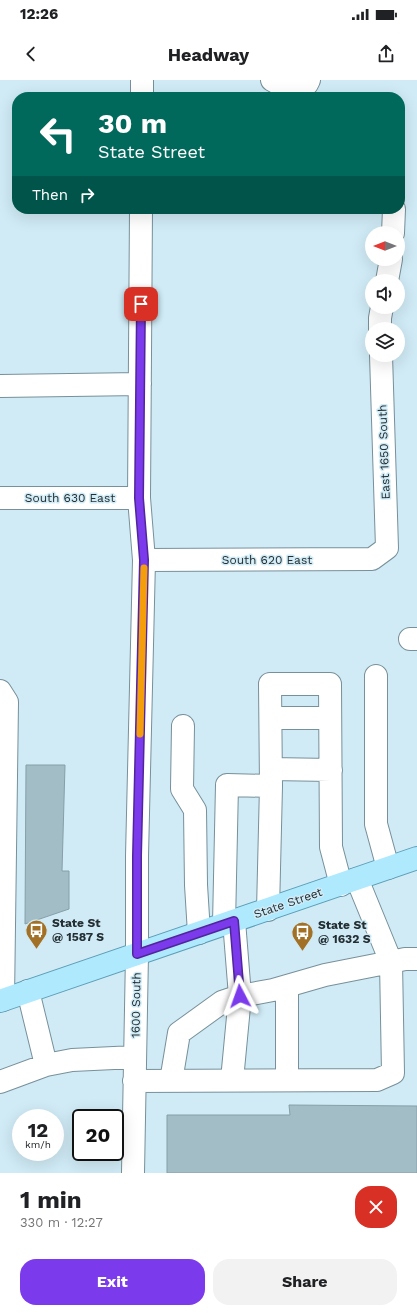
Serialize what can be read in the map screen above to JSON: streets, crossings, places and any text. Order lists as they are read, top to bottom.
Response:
{
  "streets": {
    "main road": ["State Street"],
    "street": [
      "East 1650 South",
      "South 630 East",
      "South 620 East",
      "1600 South"
    ]
  },
  "crossings": [
    ["East 1650 South", "South 620 East"],
    ["South 630 East", "1600 South"],
    ["South 620 East", "1600 South"],
    ["State Street", "1600 South"]
  ],
  "places": {
    "bus stop": ["State St @ 1587 S", "State St @ 1632 S"]
  },
  "north": "left",
  "page": {
    "status": "12:26",
    "header": "Headway",
    "turn": ["30 m", "State Street"],
    "then": "Then",
    "speed": "12 km/h",
    "limit": "20",
    "heading": ["1 min", "330 m · 12:27"],
    "buttons": ["Exit", "Share"]
  }
}
